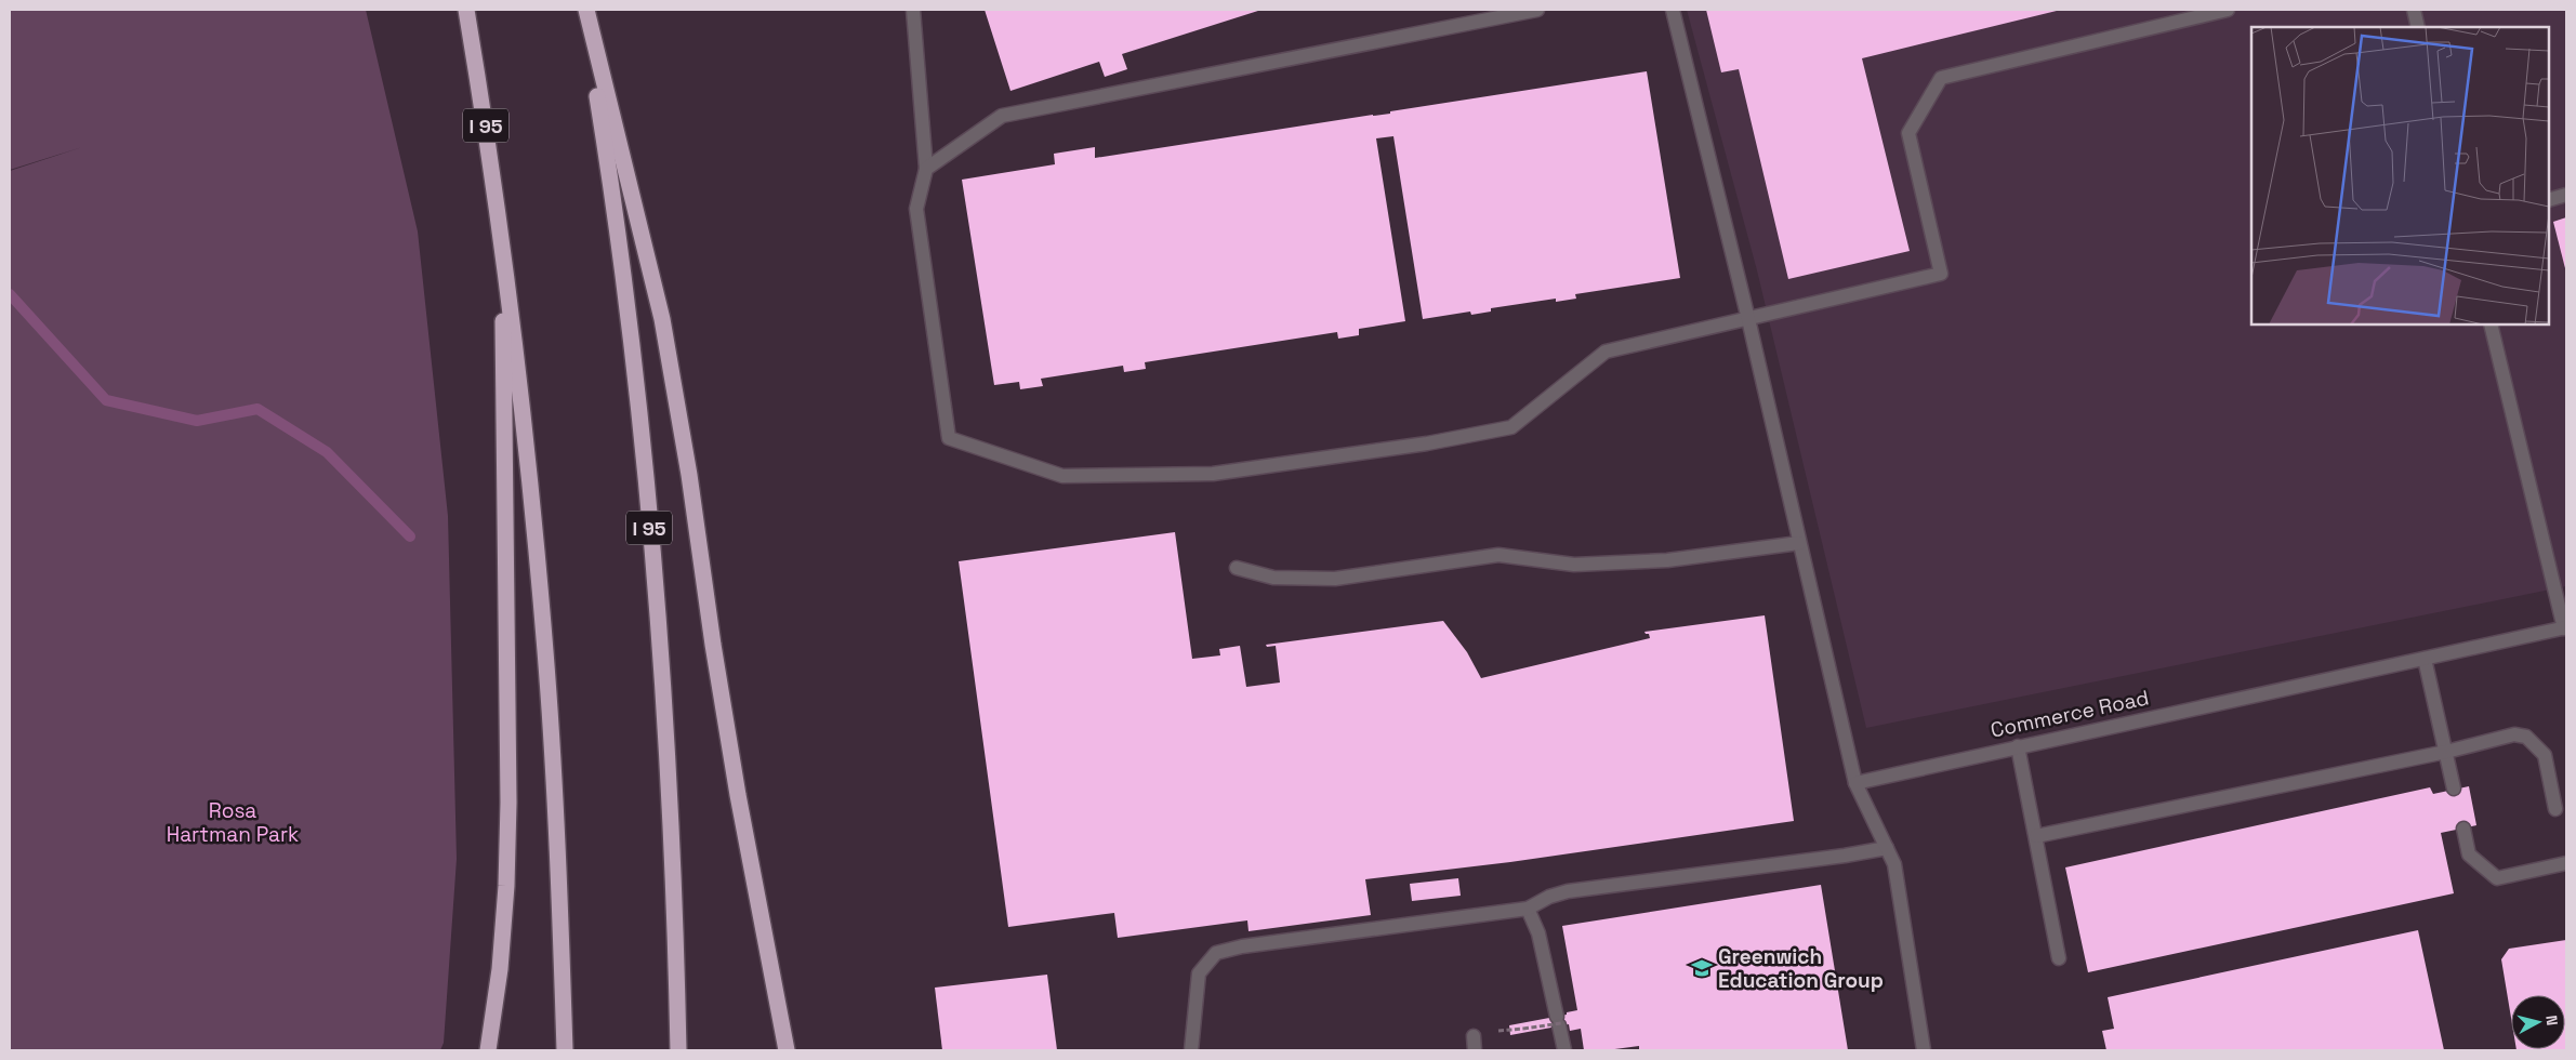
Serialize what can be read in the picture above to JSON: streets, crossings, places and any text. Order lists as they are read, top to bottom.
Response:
{
  "streets": {
    "highway": ["I 95"],
    "street": ["Commerce Road"]
  },
  "parks": ["Rosa Hartman Park"],
  "places": {
    "school or university": ["Greenwich Education Group"]
  },
  "north": "right"
}
